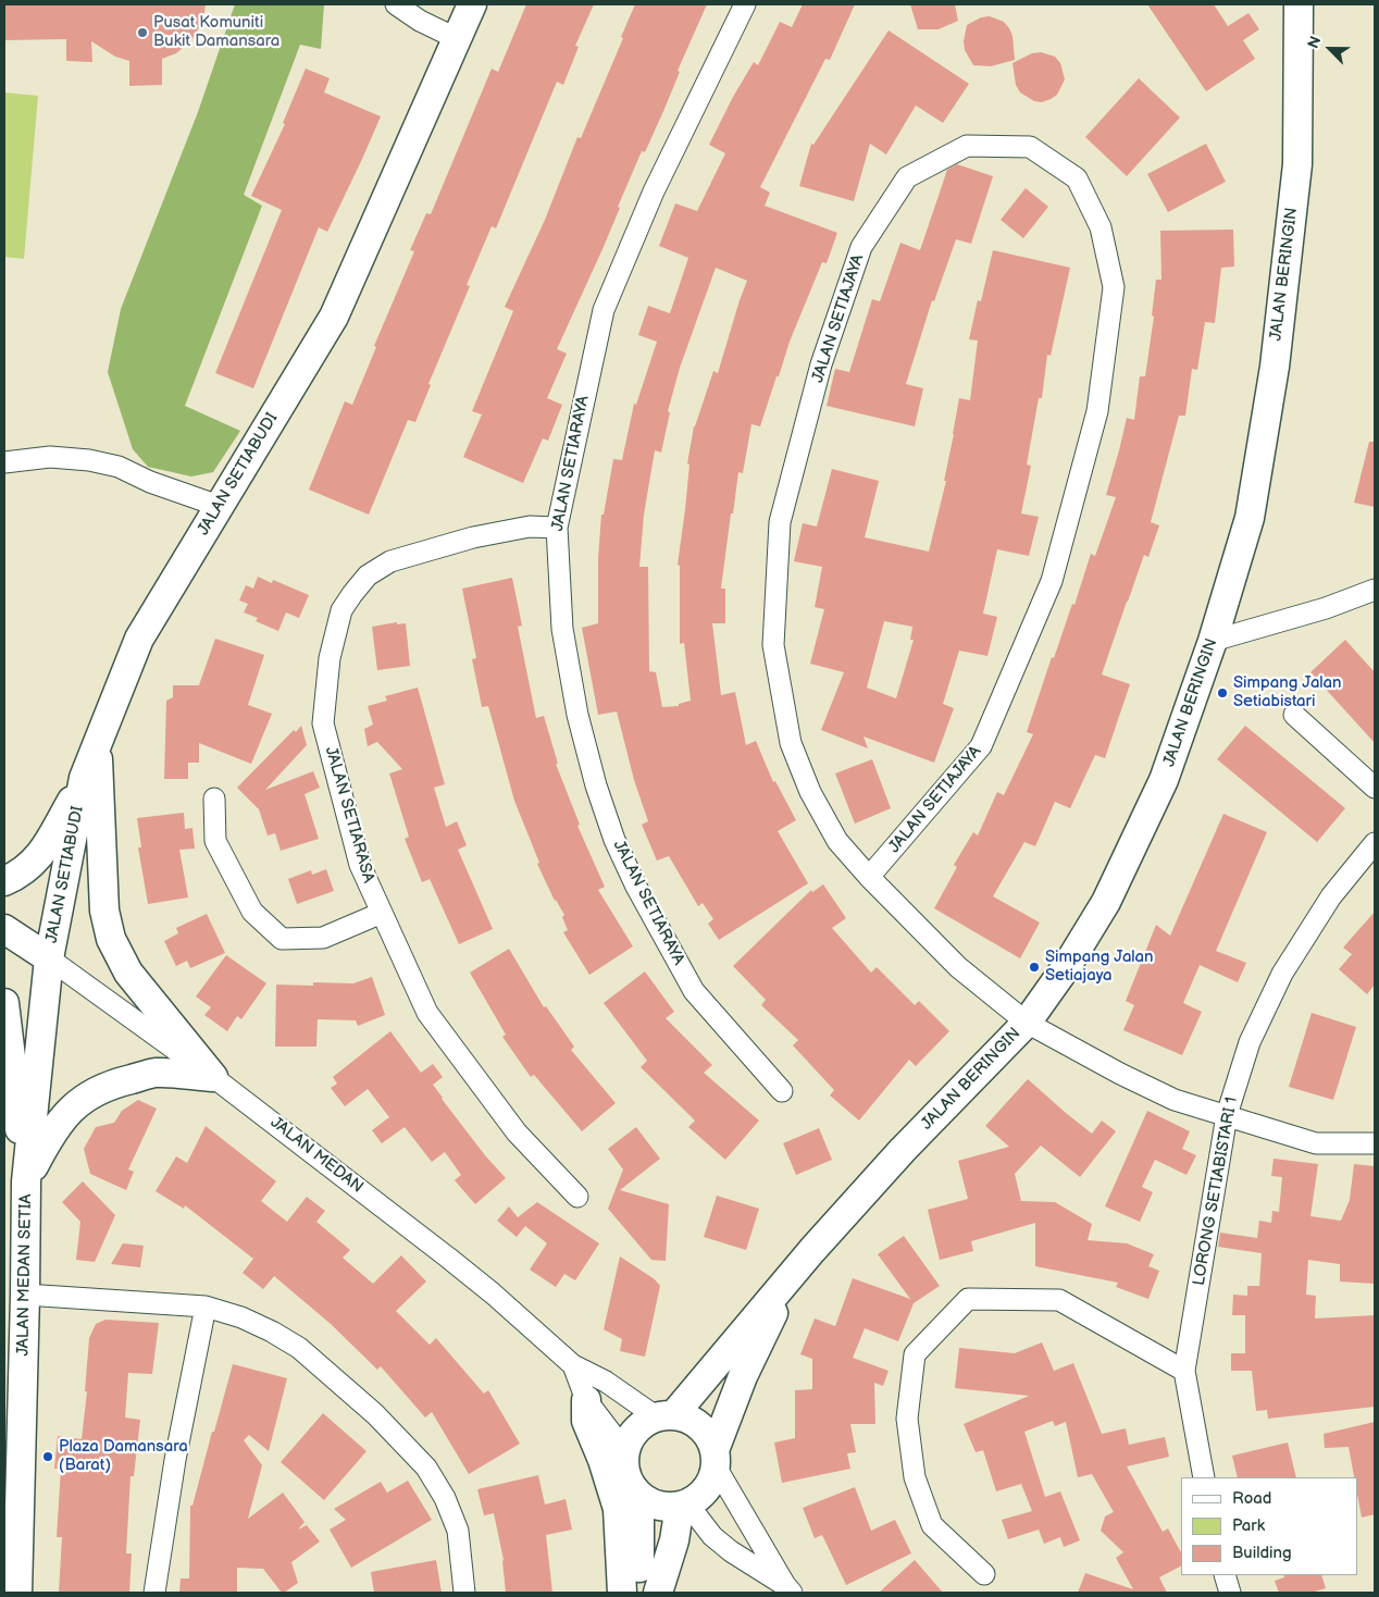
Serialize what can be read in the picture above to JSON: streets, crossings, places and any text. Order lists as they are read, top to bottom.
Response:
{
  "streets": {
    "street": [
      "JALAN BERINGIN",
      "JALAN SETIAJAYA",
      "JALAN SETIARAYA",
      "JALAN SETIABUDI",
      "JALAN SETIARASA",
      "JALAN MEDAN",
      "LORONG SETIABISTARI 1",
      "JALAN MEDAN SETIA"
    ]
  },
  "crossings": [
    ["JALAN BERINGIN", "JALAN SETIAJAYA"],
    ["JALAN BERINGIN", "JALAN MEDAN"],
    ["JALAN SETIAJAYA", "LORONG SETIABISTARI 1"],
    ["JALAN SETIARAYA", "JALAN SETIARASA"],
    ["JALAN SETIABUDI", "JALAN MEDAN"],
    ["JALAN SETIABUDI", "JALAN MEDAN SETIA"],
    ["JALAN MEDAN", "JALAN MEDAN SETIA"]
  ],
  "places": [
    "Pusat Komuniti Bukit Damansara",
    "Simpang Jalan Setiabistari",
    "Simpang Jalan Setiajaya",
    "Plaza Damansara (Barat)"
  ],
  "legend": ["Road", "Park", "Building"],
  "north": "top left"
}
